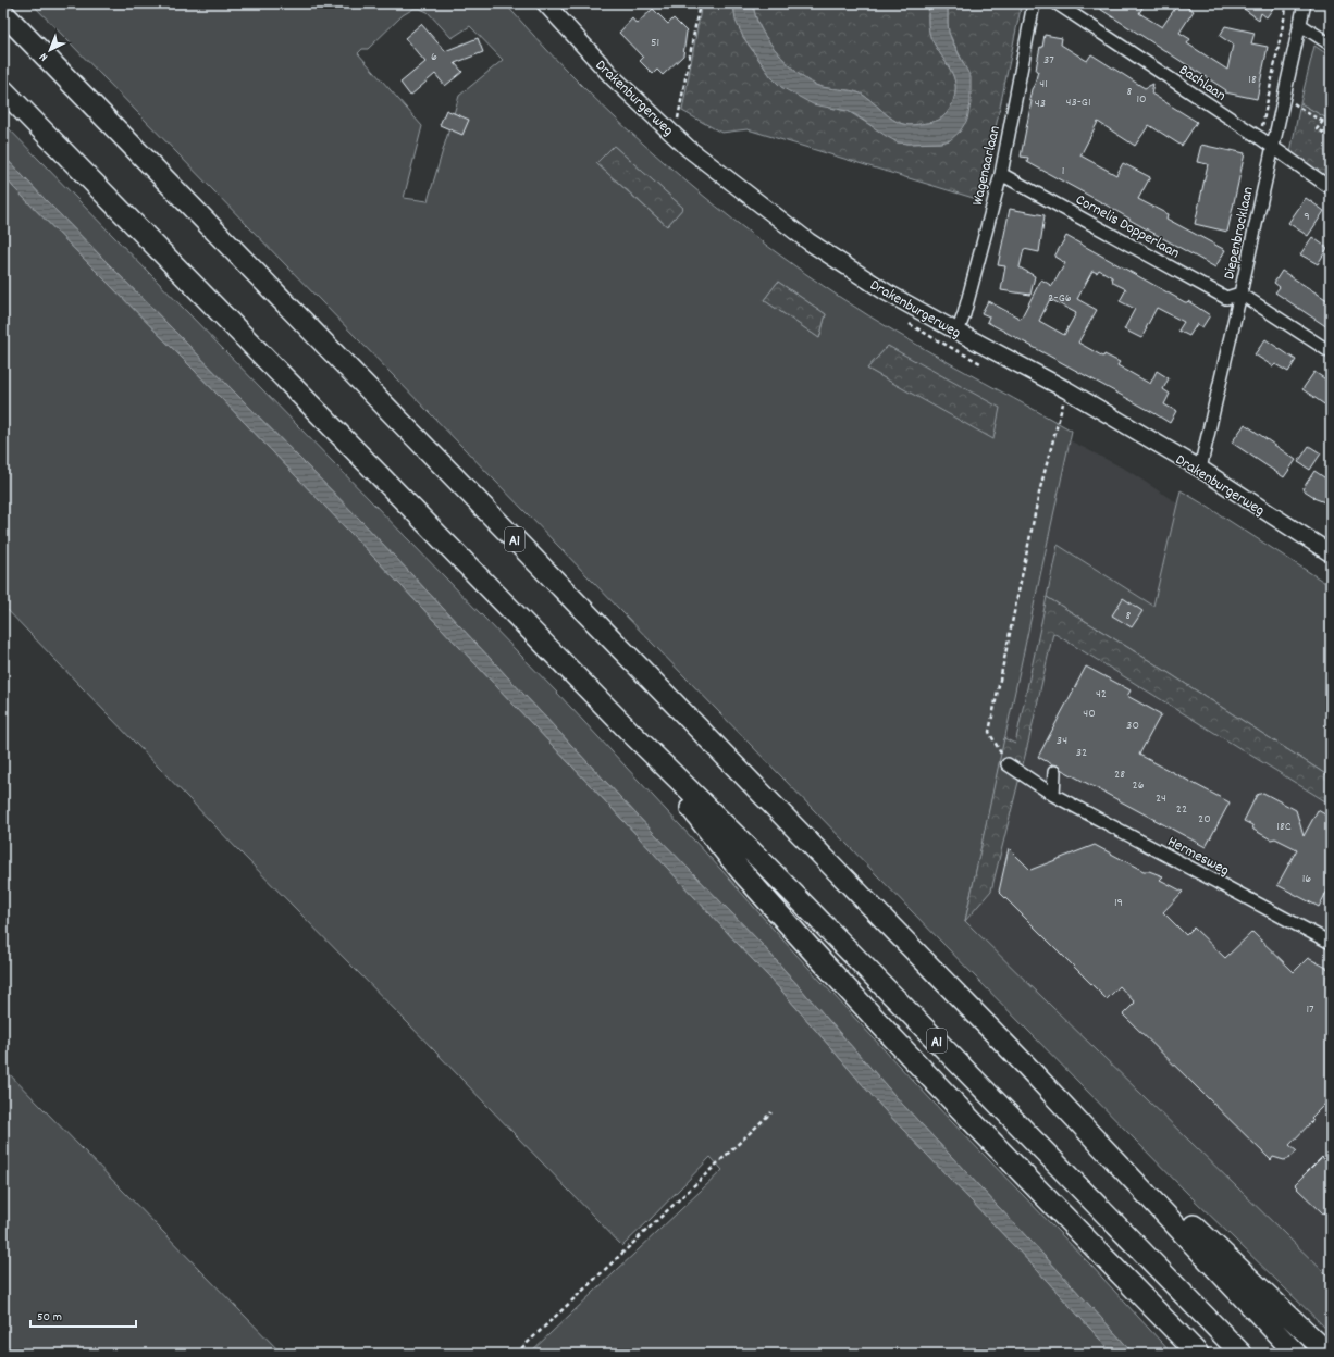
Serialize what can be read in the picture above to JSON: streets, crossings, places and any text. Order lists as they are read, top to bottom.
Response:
{
  "streets": {
    "highway": ["A1"],
    "main road": ["Drakenburgerweg"],
    "street": [
      "Bachlaan",
      "Wagenaarlaan",
      "Cornelis Dopperlaan",
      "Diepenbrocklaan",
      "Hermesweg"
    ]
  },
  "crossings": [
    ["Bachlaan", "Diepenbrocklaan"],
    ["Drakenburgerweg", "Wagenaarlaan"],
    ["Drakenburgerweg", "Diepenbrocklaan"],
    ["Wagenaarlaan", "Cornelis Dopperlaan"],
    ["Cornelis Dopperlaan", "Diepenbrocklaan"]
  ],
  "house_numbers": [
    "51",
    "6",
    "37",
    "18",
    "41",
    "8",
    "10",
    "43-G1",
    "43",
    "1",
    "9",
    "2-G6",
    "8",
    "42",
    "40",
    "30",
    "34",
    "32",
    "28",
    "26",
    "24",
    "22",
    "20",
    "18C",
    "16",
    "19",
    "17"
  ],
  "scale_bar": "50 m",
  "north": "bottom left"
}
